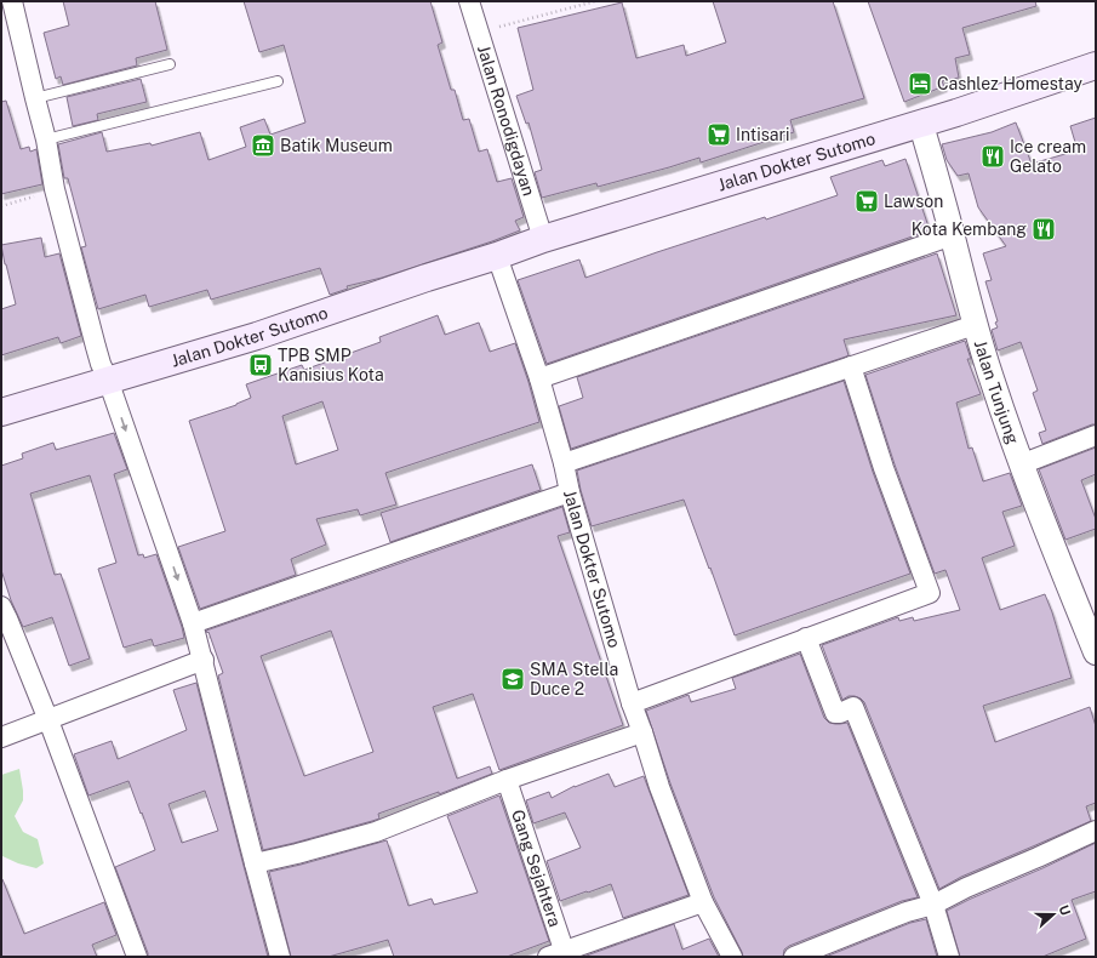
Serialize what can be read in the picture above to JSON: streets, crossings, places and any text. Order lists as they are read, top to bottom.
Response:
{
  "streets": {
    "main road": ["Jalan Dokter Sutomo"],
    "street": ["Jalan Ronodigdayan", "Jalan Tunjung", "Gang Sejahtera"]
  },
  "crossings": [
    ["Jalan Ronodigdayan", "Jalan Dokter Sutomo"],
    ["Jalan Dokter Sutomo", "Jalan Tunjung"]
  ],
  "places": {
    "hotel": ["Cashlez Homestay"],
    "supermarket": ["Intisari", "Lawson"],
    "museum": ["Batik Museum"],
    "restaurant": ["Ice cream Gelato", "Kota Kembang"],
    "bus stop": ["TPB SMP Kanisius Kota"],
    "school or university": ["SMA Stella Duce 2"]
  },
  "north": "right"
}
